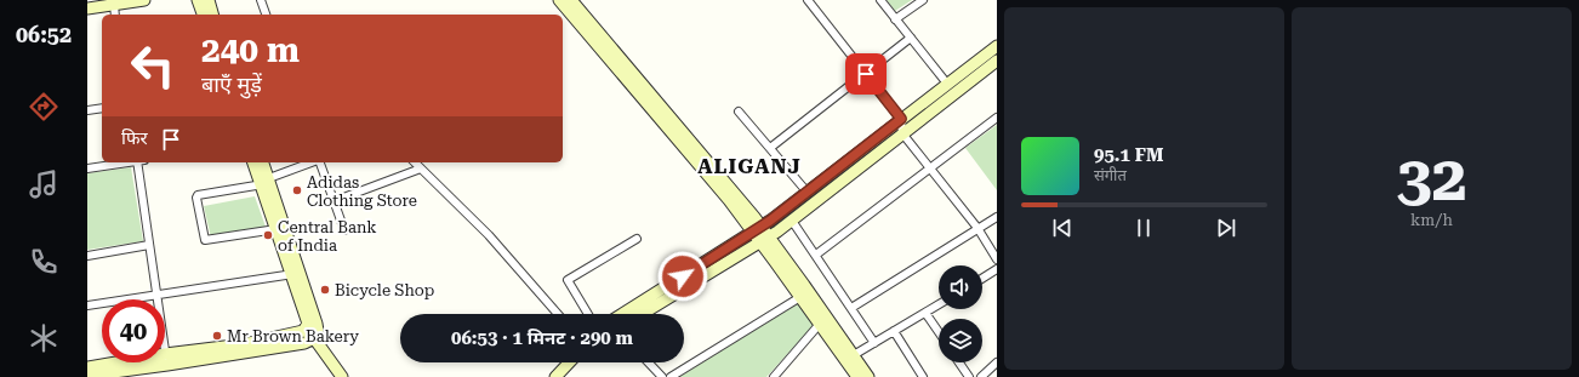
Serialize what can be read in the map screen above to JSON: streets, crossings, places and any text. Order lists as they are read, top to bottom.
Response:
{
  "districts": ["ALIGANJ"],
  "places": [
    "Adidas Clothing Store",
    "Central Bank of India",
    "Bicycle Shop",
    "Mr Brown Bakery"
  ],
  "page": {
    "tabs": "06:52",
    "tile": ["32", "km/h"],
    "turn": ["240 m", "बाएँ मुड़ें"],
    "then": "फिर",
    "song": ["95.1 FM", "संगीत"],
    "limit": "40",
    "trip": "06:53 · 1 मिनट · 290 m"
  }
}
